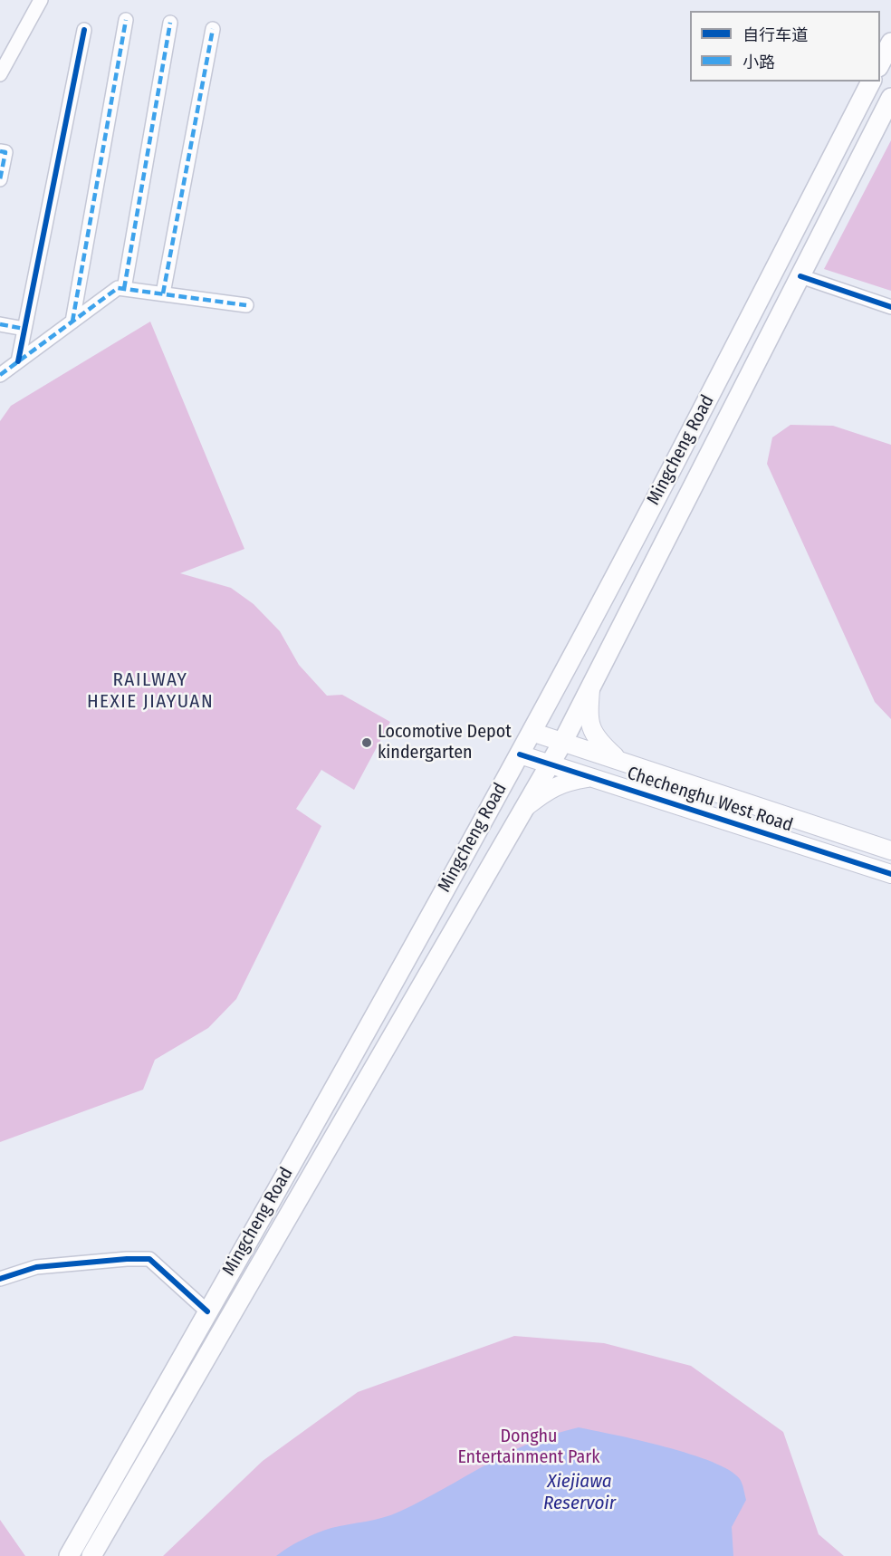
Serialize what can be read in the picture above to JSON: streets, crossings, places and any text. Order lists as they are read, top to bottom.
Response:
{
  "streets": {
    "main road": ["Mingcheng Road"],
    "street": ["Chechenghu West Road"]
  },
  "crossings": [
    ["Mingcheng Road", "Chechenghu West Road"]
  ],
  "districts": ["RAILWAY HEXIE JIAYUAN"],
  "water": ["Xiejiawa Reservoir"],
  "parks": ["Donghu Entertainment Park"],
  "places": ["Locomotive Depot kindergarten"],
  "legend": ["自行车道", "小路"]
}
